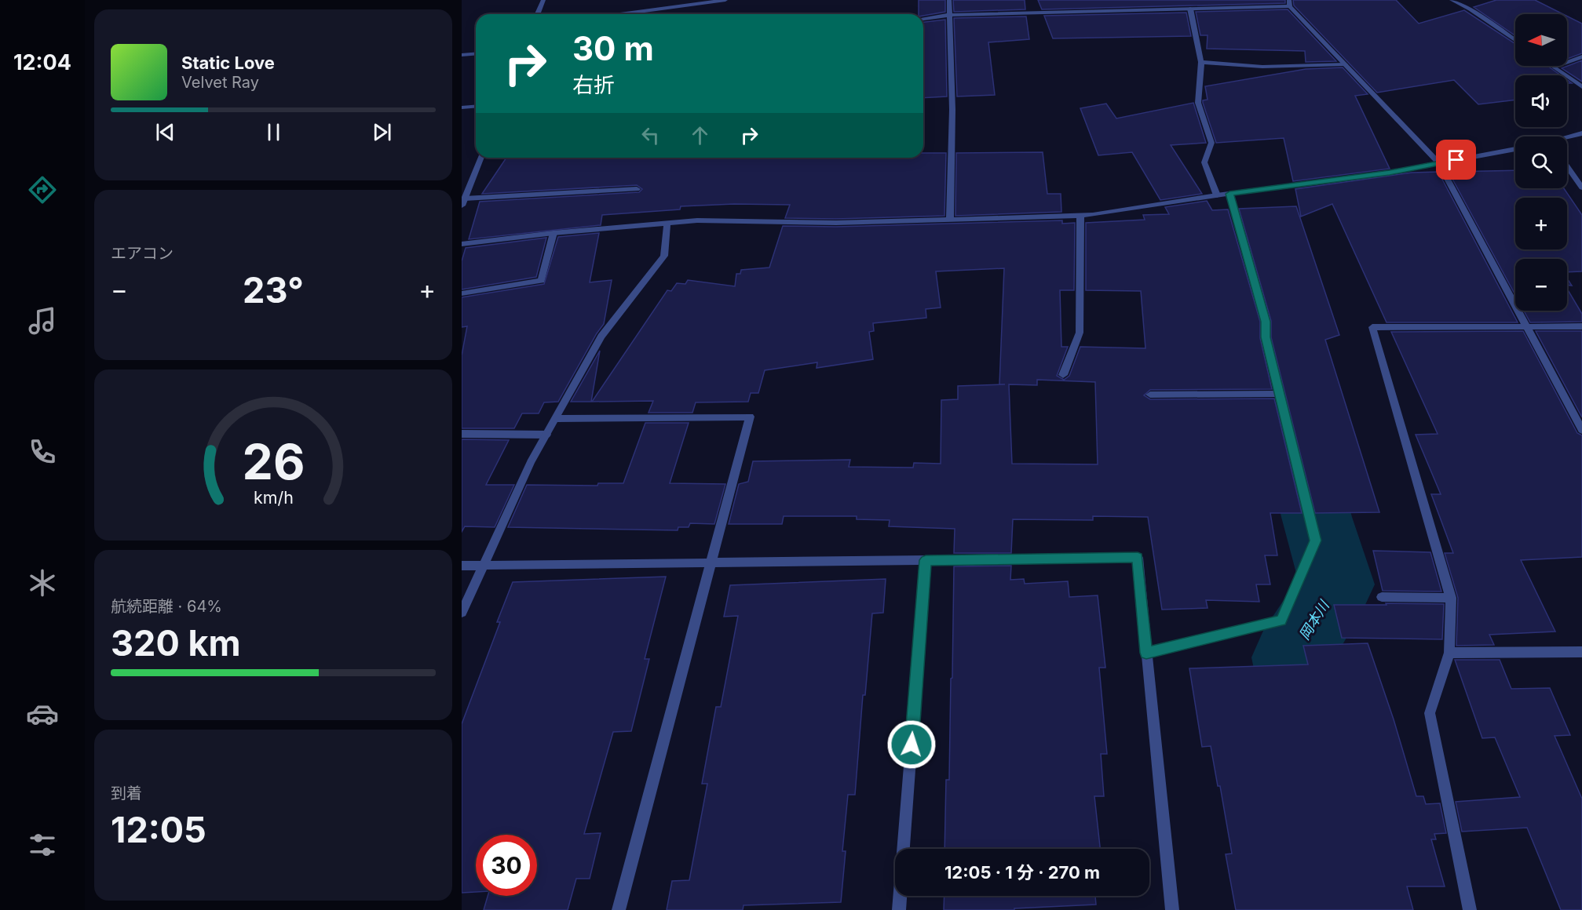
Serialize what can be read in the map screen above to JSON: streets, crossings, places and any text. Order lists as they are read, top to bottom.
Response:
{
  "water": ["岡本川"],
  "north": "left",
  "page": {
    "tabs": "12:04",
    "map_buttons": ["+", "−"],
    "turn": ["30 m", "右折"],
    "song": ["Static Love", "Velvet Ray"],
    "tile": [
      "エアコン",
      ["航続距離 · 64%", "320 km"],
      ["到着", "12:05"]
    ],
    "heat": ["−", "23°", "+"],
    "limit": "30",
    "trip": "12:05 · 1 分 · 270 m",
    "gauge": ["26", "km/h"]
  }
}
